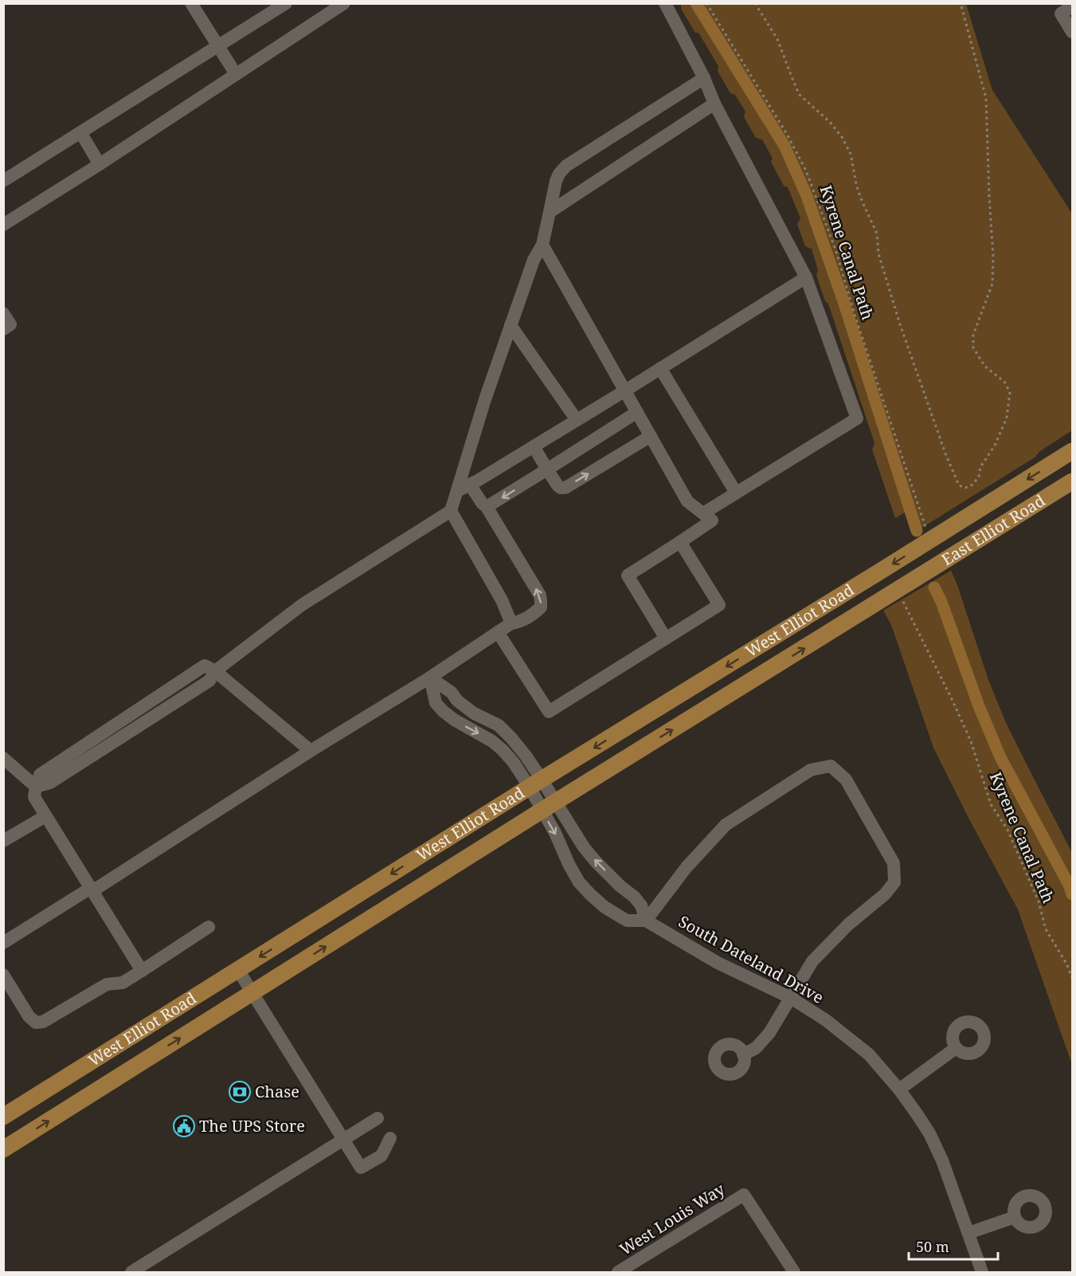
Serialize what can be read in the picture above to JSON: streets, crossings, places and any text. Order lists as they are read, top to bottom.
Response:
{
  "streets": {
    "main road": ["East Elliot Road", "West Elliot Road"],
    "street": ["South Dateland Drive", "West Louis Way"],
    "path": ["Kyrene Canal Path"]
  },
  "crossings": [
    ["Kyrene Canal Path", "East Elliot Road"],
    ["Kyrene Canal Path", "West Elliot Road"],
    ["East Elliot Road", "West Elliot Road"],
    ["West Elliot Road", "South Dateland Drive"]
  ],
  "places": {
    "bank": ["Chase"],
    "public building": ["The UPS Store"]
  },
  "scale_bar": "50 m"
}
